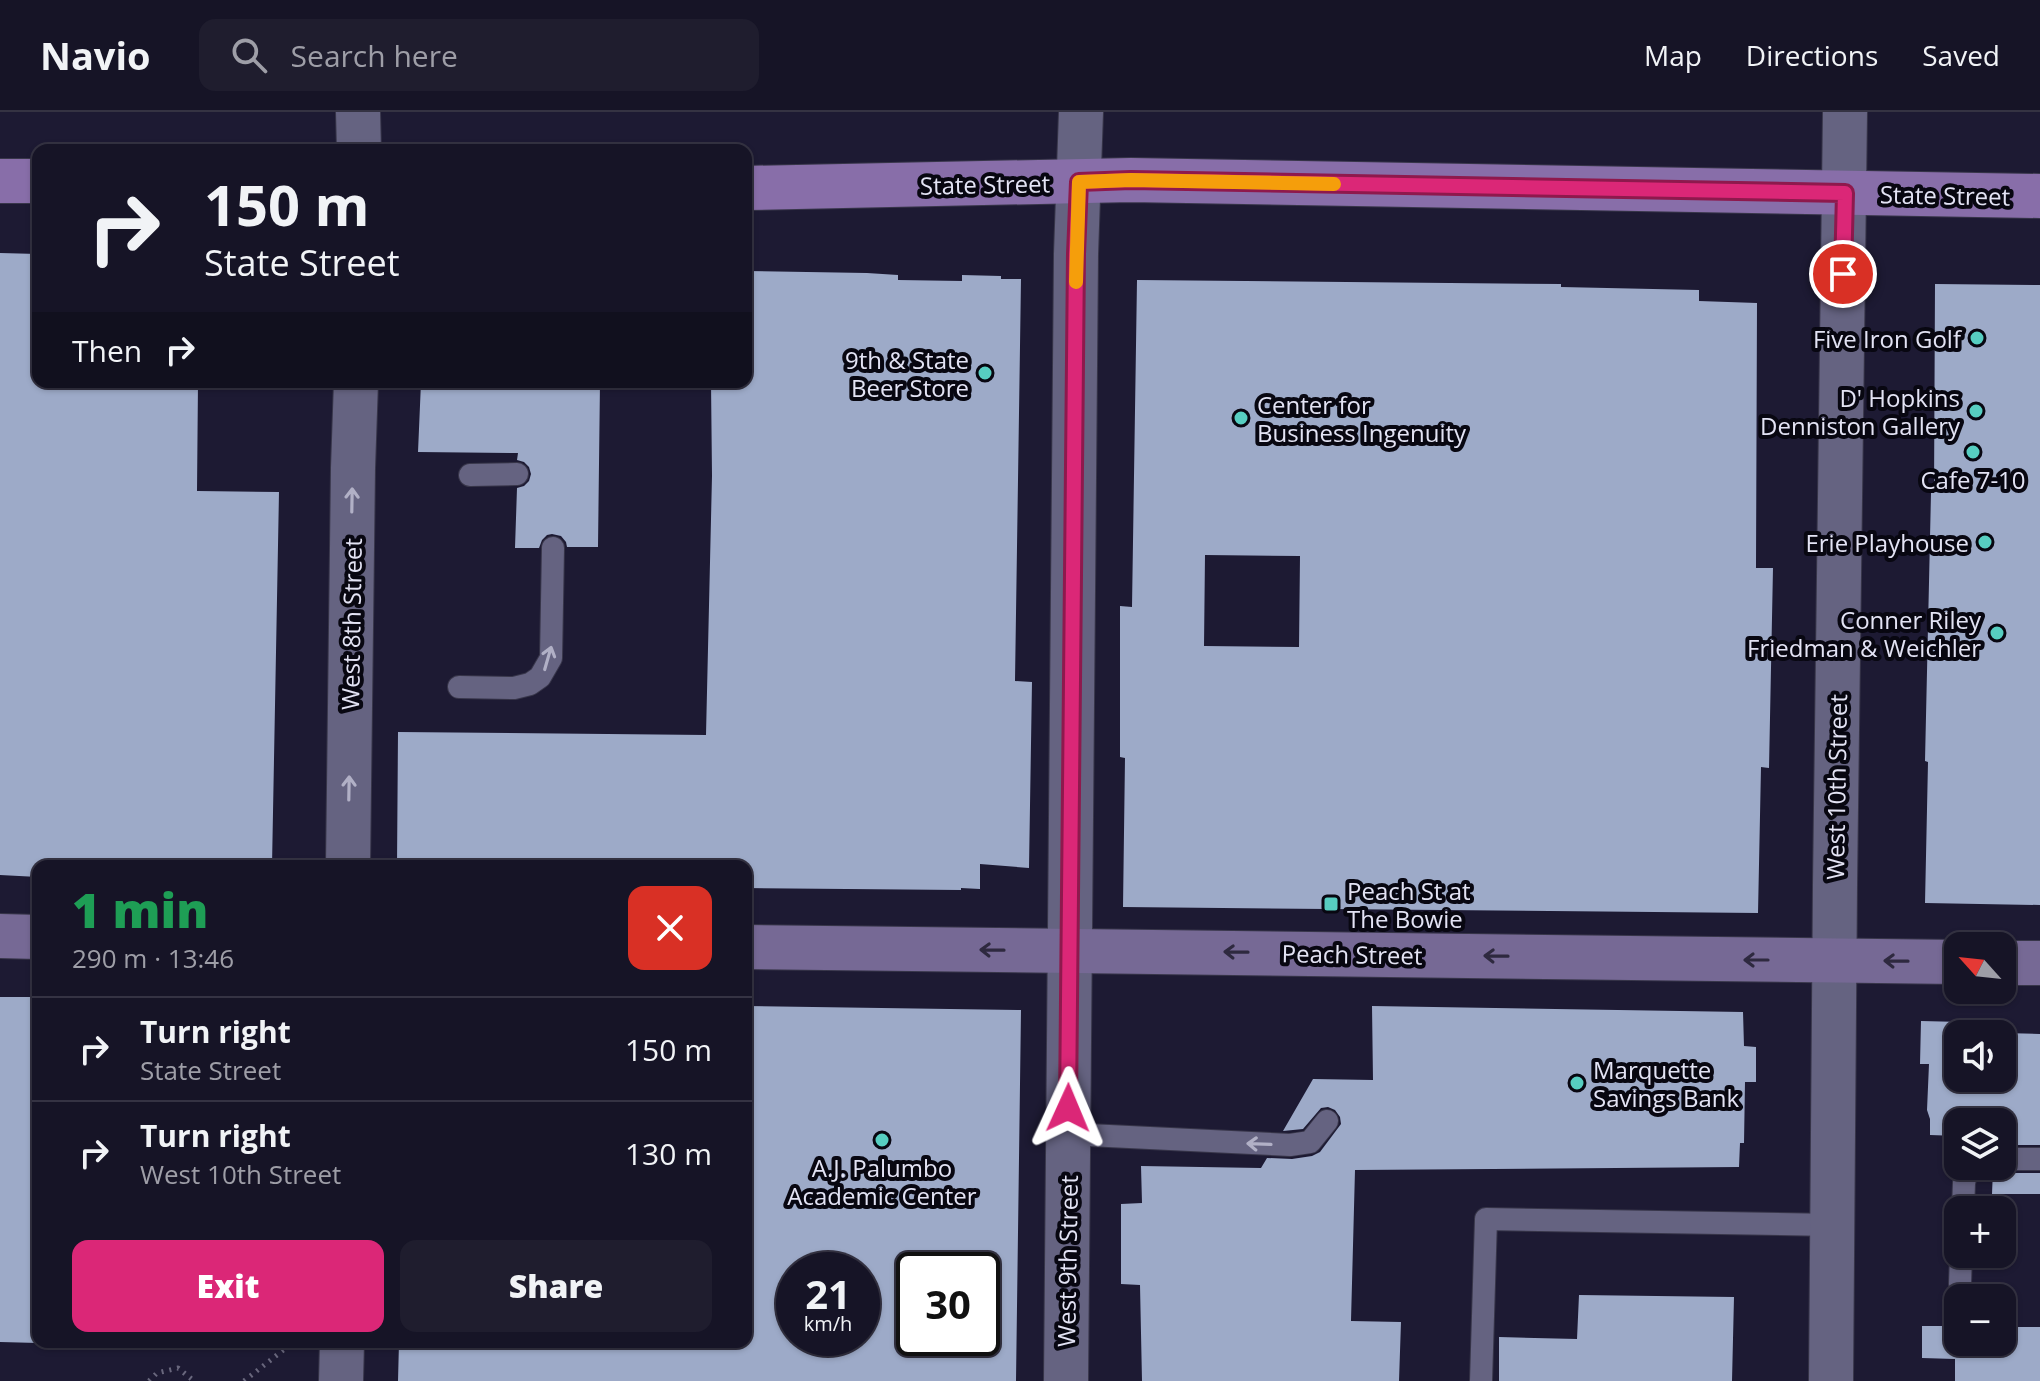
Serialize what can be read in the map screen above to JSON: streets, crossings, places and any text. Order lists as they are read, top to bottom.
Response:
{
  "streets": {
    "main road": ["State Street", "Peach Street"],
    "street": ["West 8th Street", "West 10th Street", "West 9th Street"]
  },
  "crossings": [
    ["State Street", "West 10th Street"],
    ["State Street", "West 9th Street"],
    ["West 10th Street", "Peach Street"],
    ["Peach Street", "West 9th Street"]
  ],
  "one_way": ["West 8th Street", "Peach Street"],
  "places": {
    "other": [
      "Five Iron Golf",
      "9th & State Beer Store",
      "D' Hopkins Denniston Gallery",
      "Center for Business Ingenuity",
      "Cafe 7-10",
      "Erie Playhouse",
      "Conner Riley Friedman & Weichler",
      "Marquette Savings Bank",
      "A.J. Palumbo Academic Center"
    ],
    "transit": ["Peach St at The Bowie"]
  },
  "north": "top left",
  "page": {
    "header": "Navio",
    "search": "Search here",
    "nav": ["Map", "Directions", "Saved"],
    "turn": ["150 m", "State Street"],
    "then": "Then",
    "heading": ["1 min", "290 m · 13:46"],
    "map_buttons": ["+", "−"],
    "list": [
      {
        "name": "Turn right",
        "note": "State Street",
        "value": "150 m"
      },
      {
        "name": "Turn right",
        "note": "West 10th Street",
        "value": "130 m"
      }
    ],
    "buttons": ["Exit", "Share"],
    "speed": "21 km/h",
    "limit": "30"
  }
}
